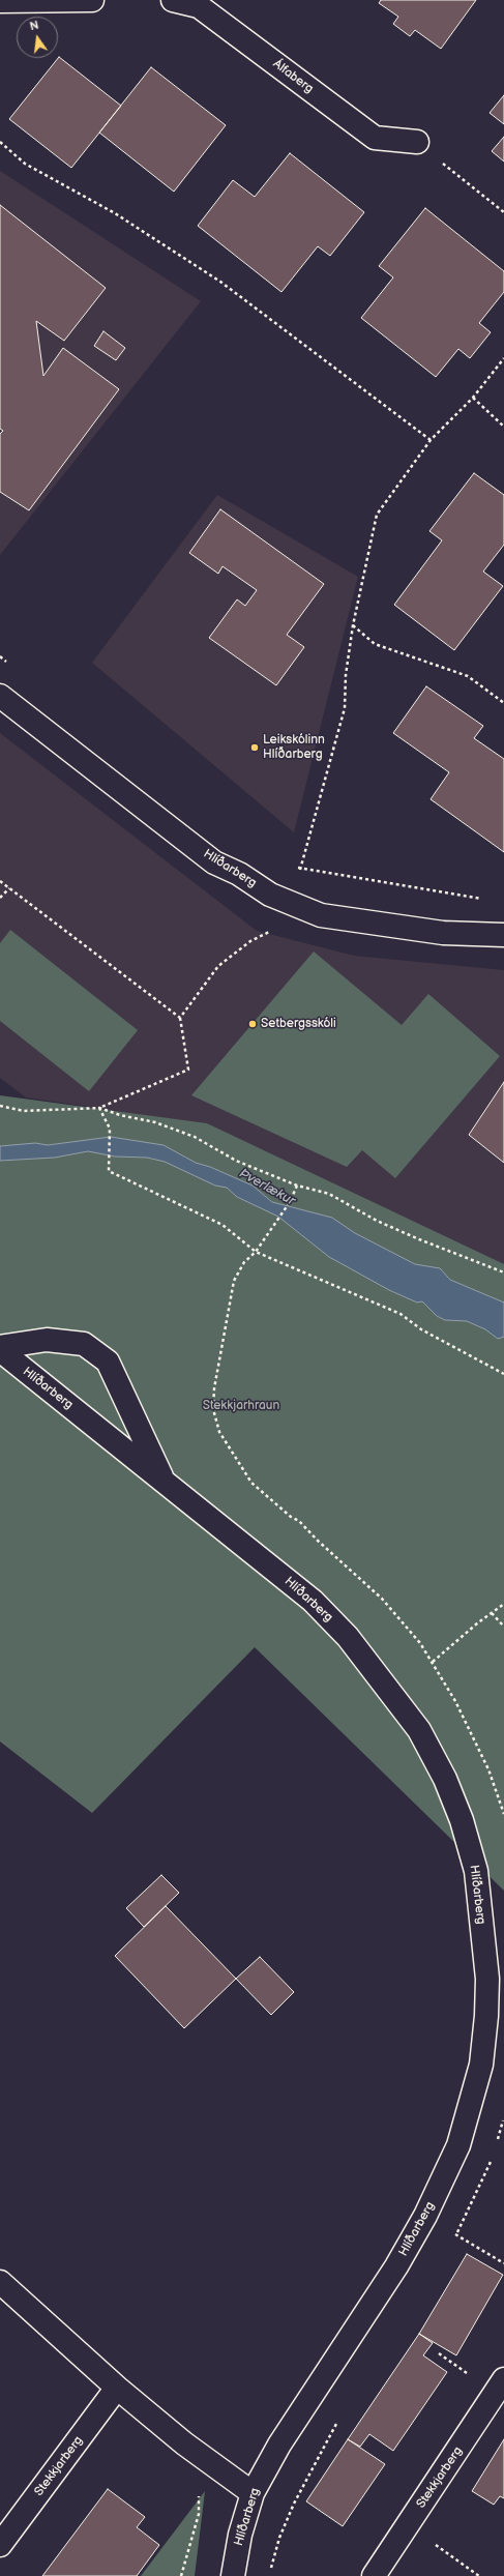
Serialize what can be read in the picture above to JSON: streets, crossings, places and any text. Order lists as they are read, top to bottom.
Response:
{
  "streets": {
    "street": ["Álfaberg", "Hlíðarberg", "Stekkjarberg"]
  },
  "water": ["Þverlækur"],
  "parks": ["Stekkjarhraun"],
  "places": ["Leikskólinn Hlíðarberg", "Setbergsskóli"],
  "north": "top"
}
